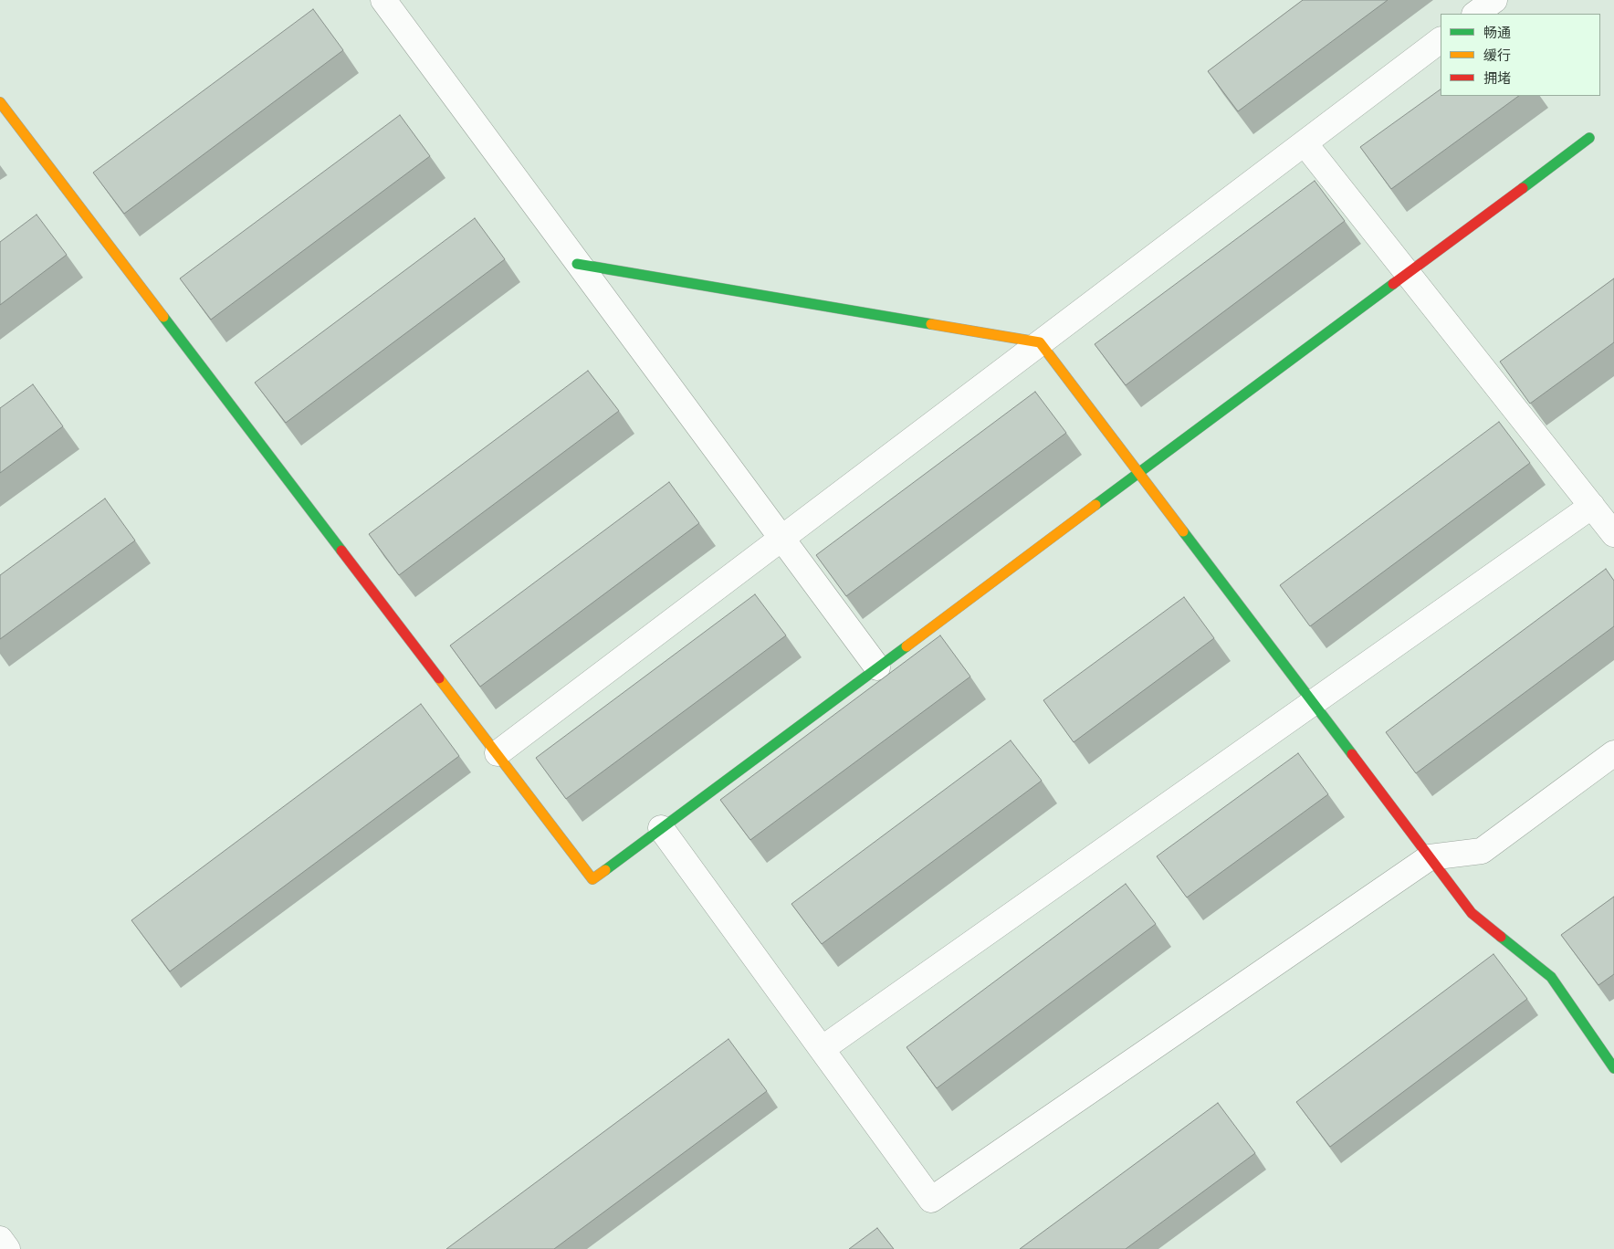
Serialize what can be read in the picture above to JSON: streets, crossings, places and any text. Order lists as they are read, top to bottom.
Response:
{
  "legend": ["畅通", "缓行", "拥堵"]
}
